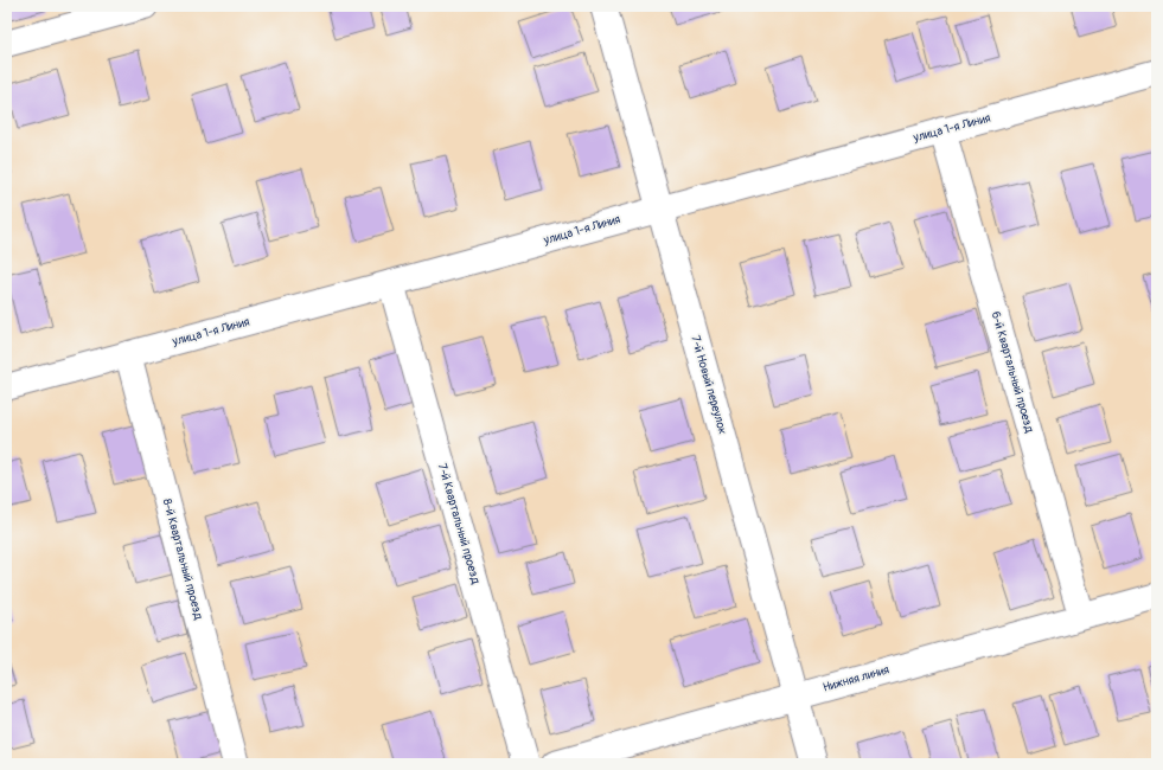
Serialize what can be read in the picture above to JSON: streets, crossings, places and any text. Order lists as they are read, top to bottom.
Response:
{
  "streets": {
    "street": [
      "улица 1-я Линия",
      "6-й Квартальный проезд",
      "7-й Новый переулок",
      "7-й Квартальный проезд",
      "8-й Квартальный проезд",
      "Нижняя линия"
    ]
  },
  "crossings": [
    ["улица 1-я Линия", "6-й Квартальный проезд"],
    ["улица 1-я Линия", "7-й Новый переулок"],
    ["улица 1-я Линия", "7-й Квартальный проезд"],
    ["улица 1-я Линия", "8-й Квартальный проезд"],
    ["6-й Квартальный проезд", "Нижняя линия"],
    ["7-й Новый переулок", "Нижняя линия"]
  ]
}
